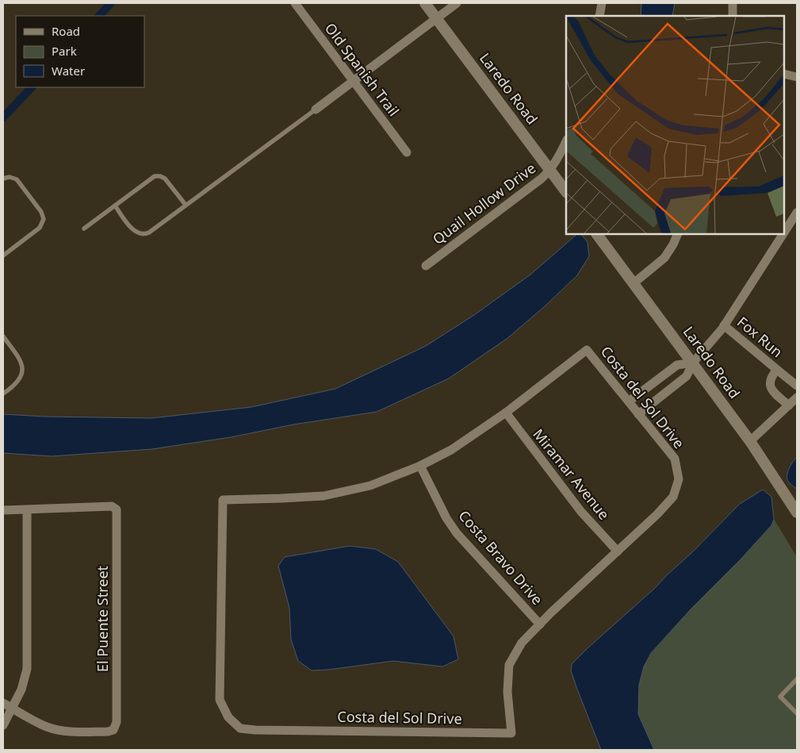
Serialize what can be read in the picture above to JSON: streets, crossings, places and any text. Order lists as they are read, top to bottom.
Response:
{
  "streets": {
    "street": [
      "Old Spanish Trail",
      "Laredo Road",
      "Quail Hollow Drive",
      "Fox Run",
      "Costa del Sol Drive",
      "Miramar Avenue",
      "Costa Bravo Drive",
      "El Puente Street"
    ]
  },
  "crossings": [
    ["Laredo Road", "Quail Hollow Drive"],
    ["Costa del Sol Drive", "Miramar Avenue"],
    ["Costa del Sol Drive", "Costa Bravo Drive"]
  ],
  "legend": ["Road", "Park", "Water"]
}
